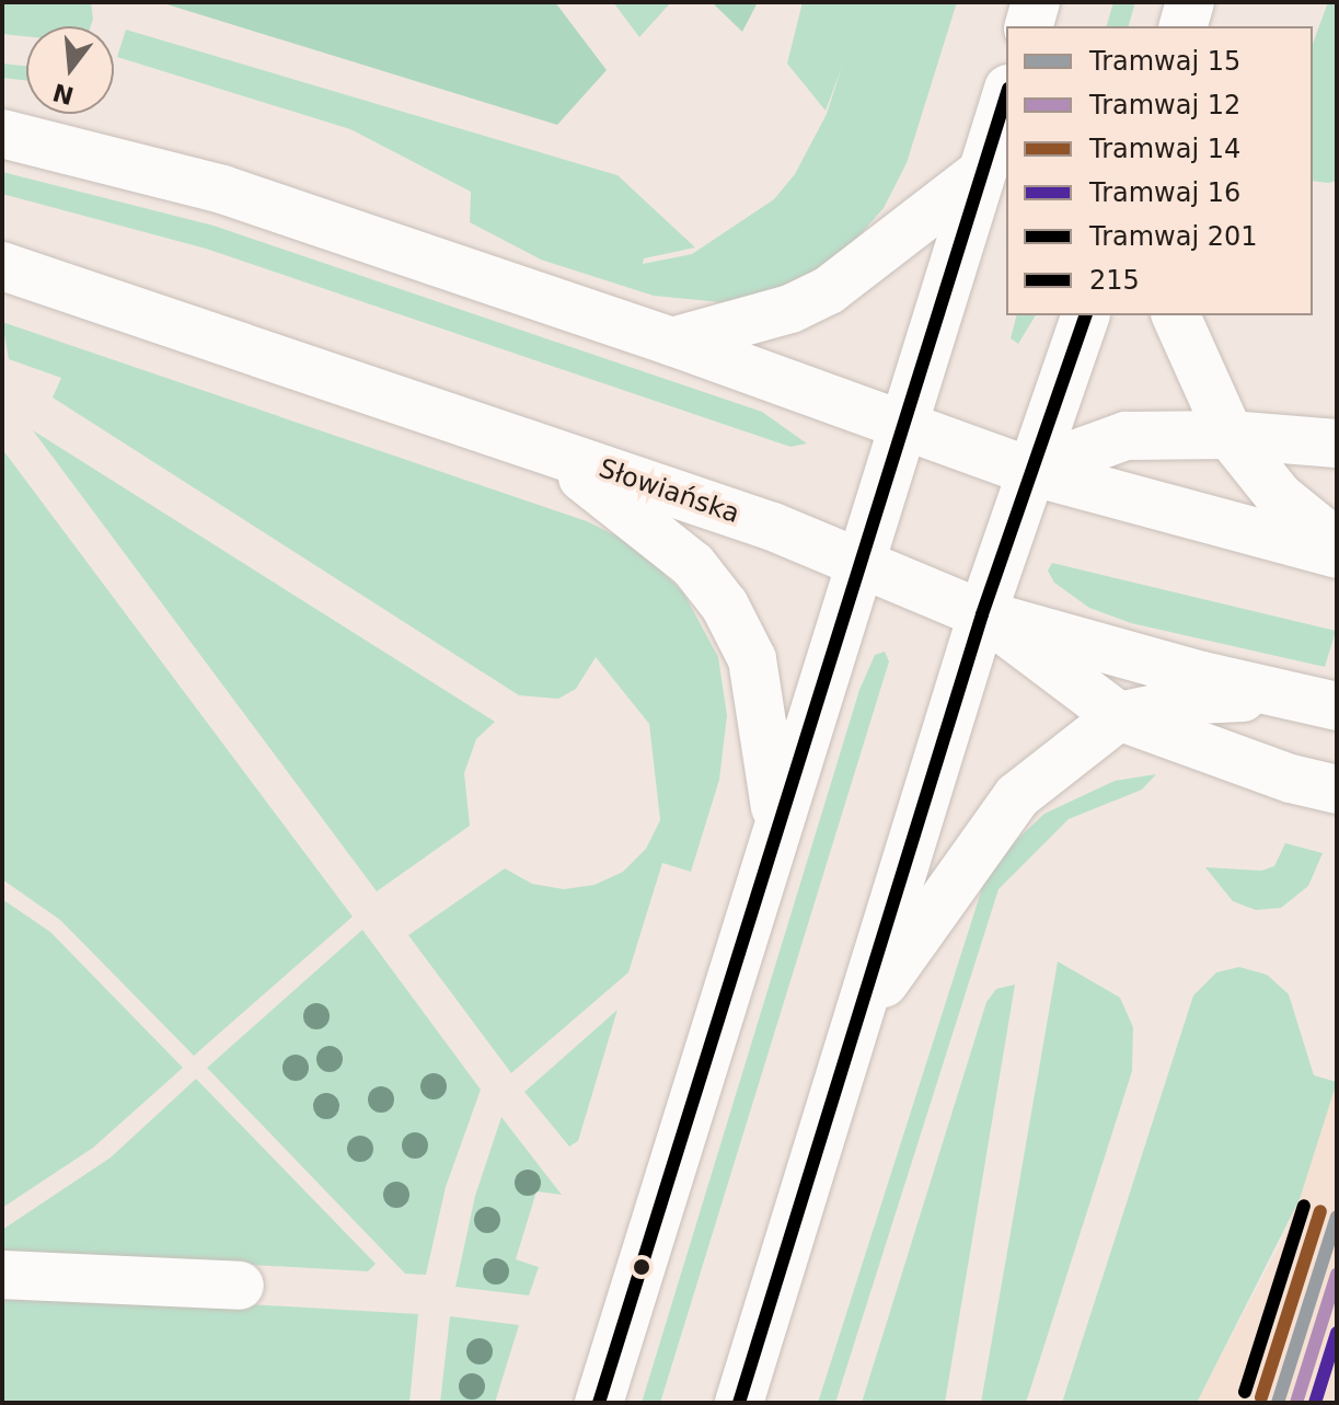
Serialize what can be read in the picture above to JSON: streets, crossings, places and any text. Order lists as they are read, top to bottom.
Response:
{
  "streets": {
    "street": ["Słowiańska"]
  },
  "lines": [
    "transit line 215",
    "tram line 201",
    "tram line 14",
    "tram line 15",
    "tram line 12",
    "tram line 16"
  ],
  "legend": [
    "Tramwaj 15",
    "Tramwaj 12",
    "Tramwaj 14",
    "Tramwaj 16",
    "Tramwaj 201",
    "215"
  ],
  "north": "bottom"
}
